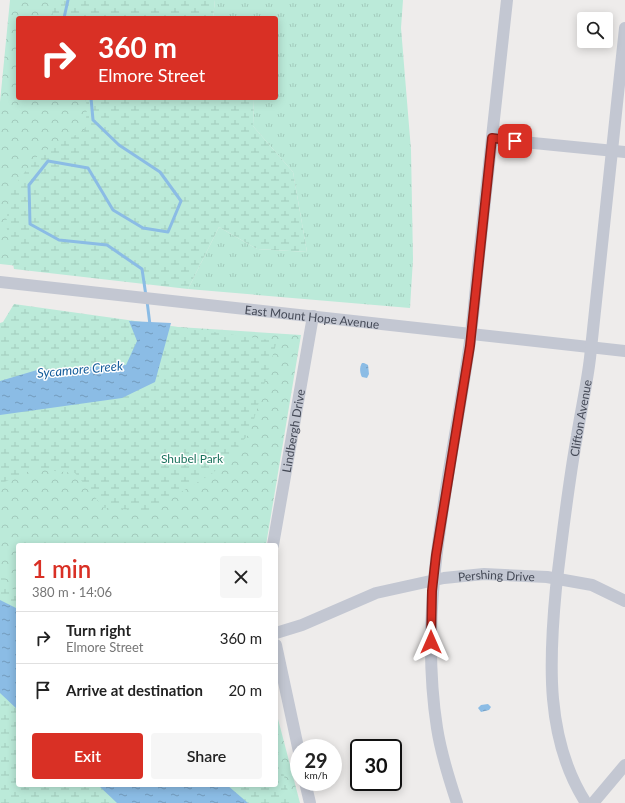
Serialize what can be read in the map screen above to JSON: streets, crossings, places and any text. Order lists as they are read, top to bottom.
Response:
{
  "streets": {
    "street": [
      "East Mount Hope Avenue",
      "Clifton Avenue",
      "Lindbergh Drive",
      "Pershing Drive"
    ]
  },
  "crossings": [
    ["East Mount Hope Avenue", "Clifton Avenue"],
    ["East Mount Hope Avenue", "Lindbergh Drive"],
    ["Clifton Avenue", "Pershing Drive"]
  ],
  "water": ["Sycamore Creek"],
  "parks": ["Shubel Park"],
  "page": {
    "turn": ["360 m", "Elmore Street"],
    "heading": ["1 min", "380 m · 14:06"],
    "list": [
      {
        "name": "Turn right",
        "note": "Elmore Street",
        "value": "360 m"
      },
      {
        "name": "Arrive at destination",
        "value": "20 m"
      }
    ],
    "buttons": ["Exit", "Share"],
    "speed": "29 km/h",
    "limit": "30"
  }
}
